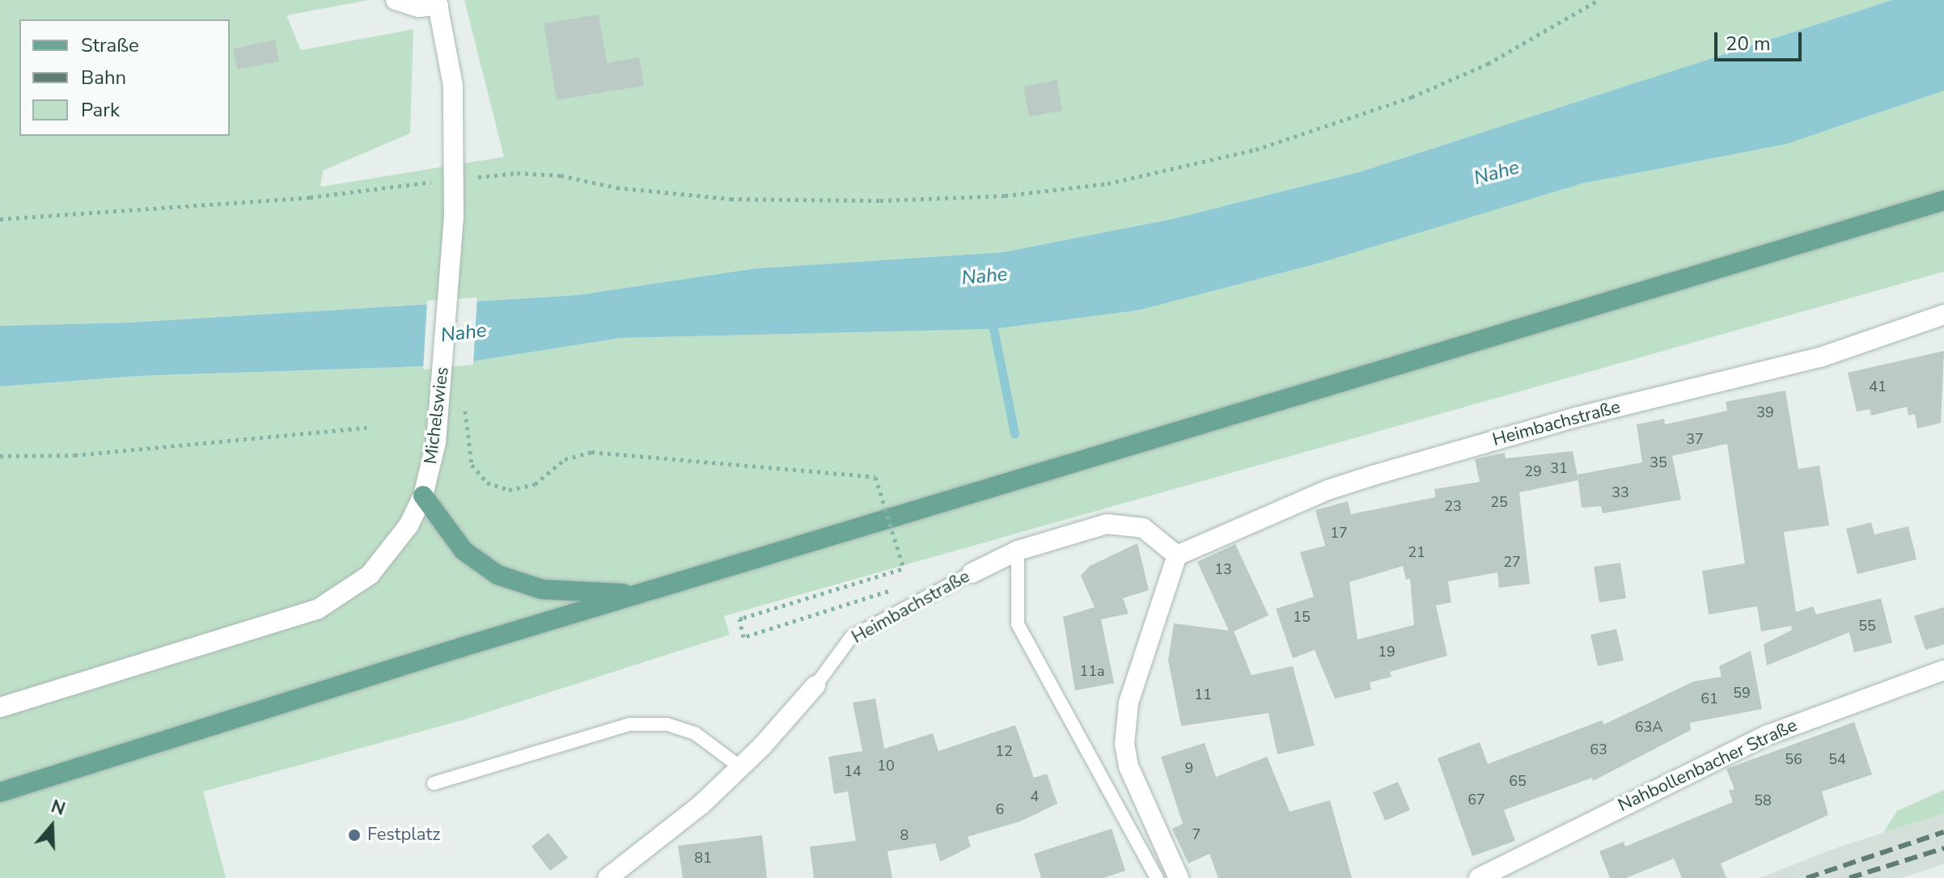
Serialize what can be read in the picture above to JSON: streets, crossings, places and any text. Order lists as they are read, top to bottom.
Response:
{
  "streets": {
    "street": ["Michelswies", "Heimbachstraße", "Nahbollenbacher Straße"]
  },
  "water": ["Nahe"],
  "places": ["Festplatz"],
  "house_numbers": [
    "41",
    "39",
    "37",
    "35",
    "31",
    "29",
    "33",
    "25",
    "23",
    "17",
    "21",
    "27",
    "13",
    "15",
    "55",
    "19",
    "11a",
    "59",
    "11",
    "61",
    "63A",
    "63",
    "12",
    "56",
    "54",
    "10",
    "9",
    "14",
    "65",
    "4",
    "67",
    "58",
    "6",
    "7",
    "8",
    "81"
  ],
  "legend": ["Straße", "Bahn", "Park"],
  "scale_bar": "20 m",
  "north": "top"
}
